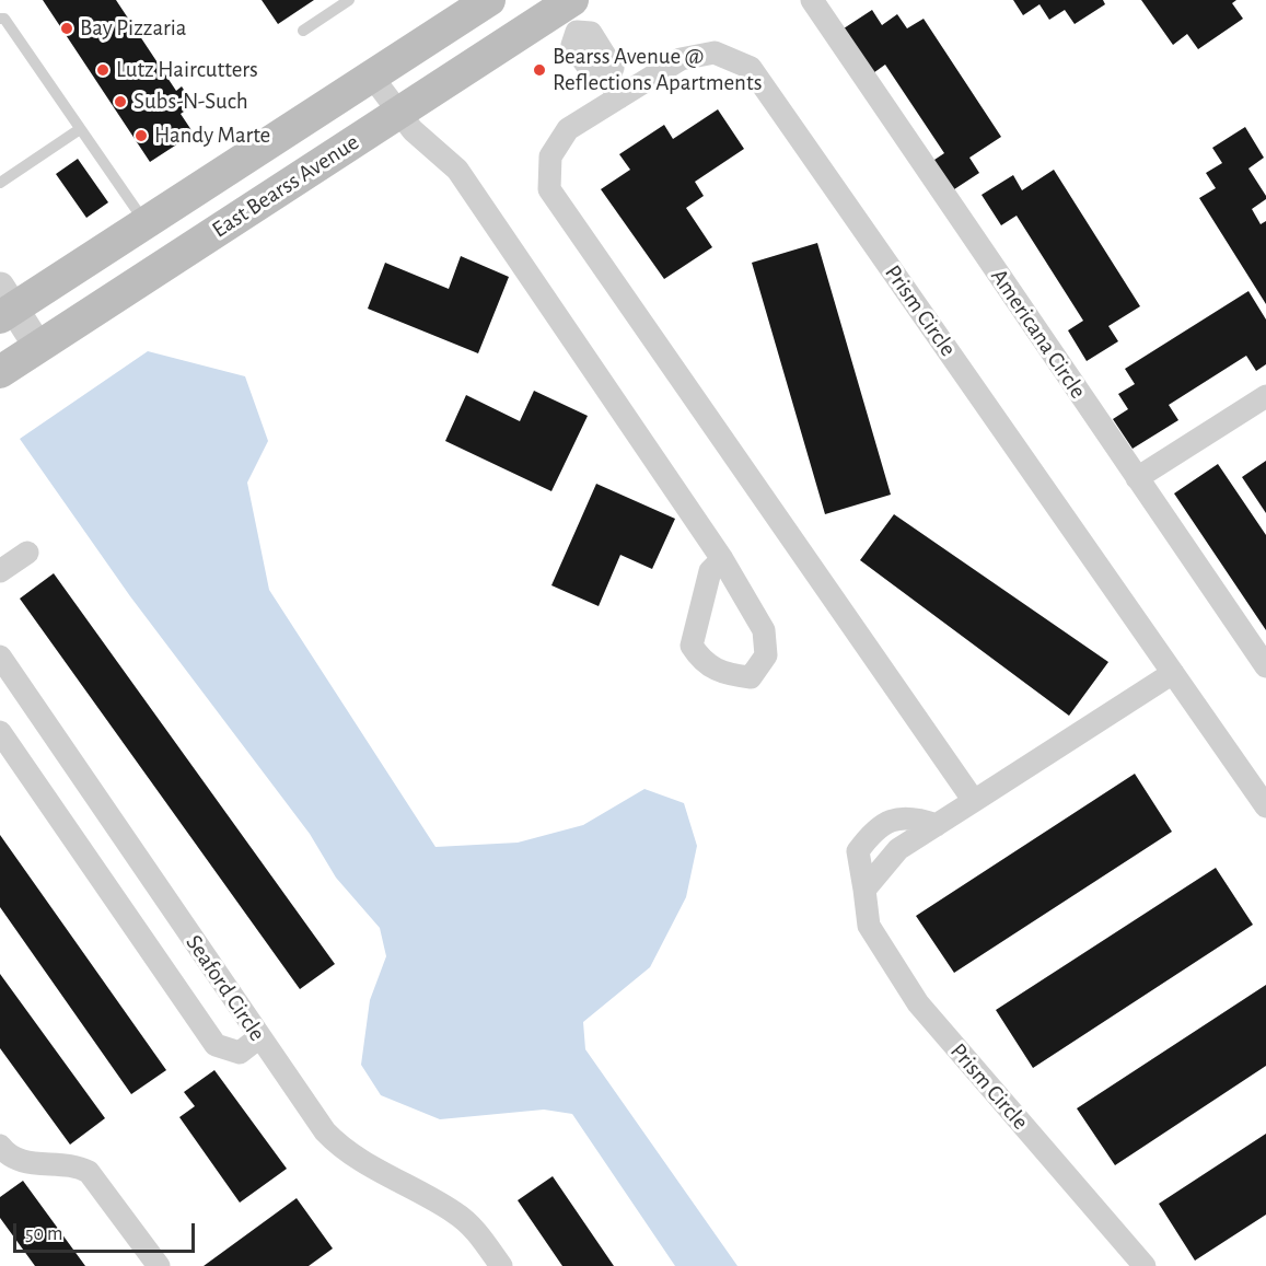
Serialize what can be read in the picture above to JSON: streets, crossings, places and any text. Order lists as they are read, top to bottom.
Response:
{
  "streets": {
    "main road": ["East Bearss Avenue"],
    "street": ["Prism Circle", "Americana Circle", "Seaford Circle"]
  },
  "places": [
    "Bay Pizzaria",
    "Lutz Haircutters",
    "Bearss Avenue @ Reflections Apartments",
    "Subs-N-Such",
    "Handy Marte"
  ],
  "scale_bar": "50 m"
}
